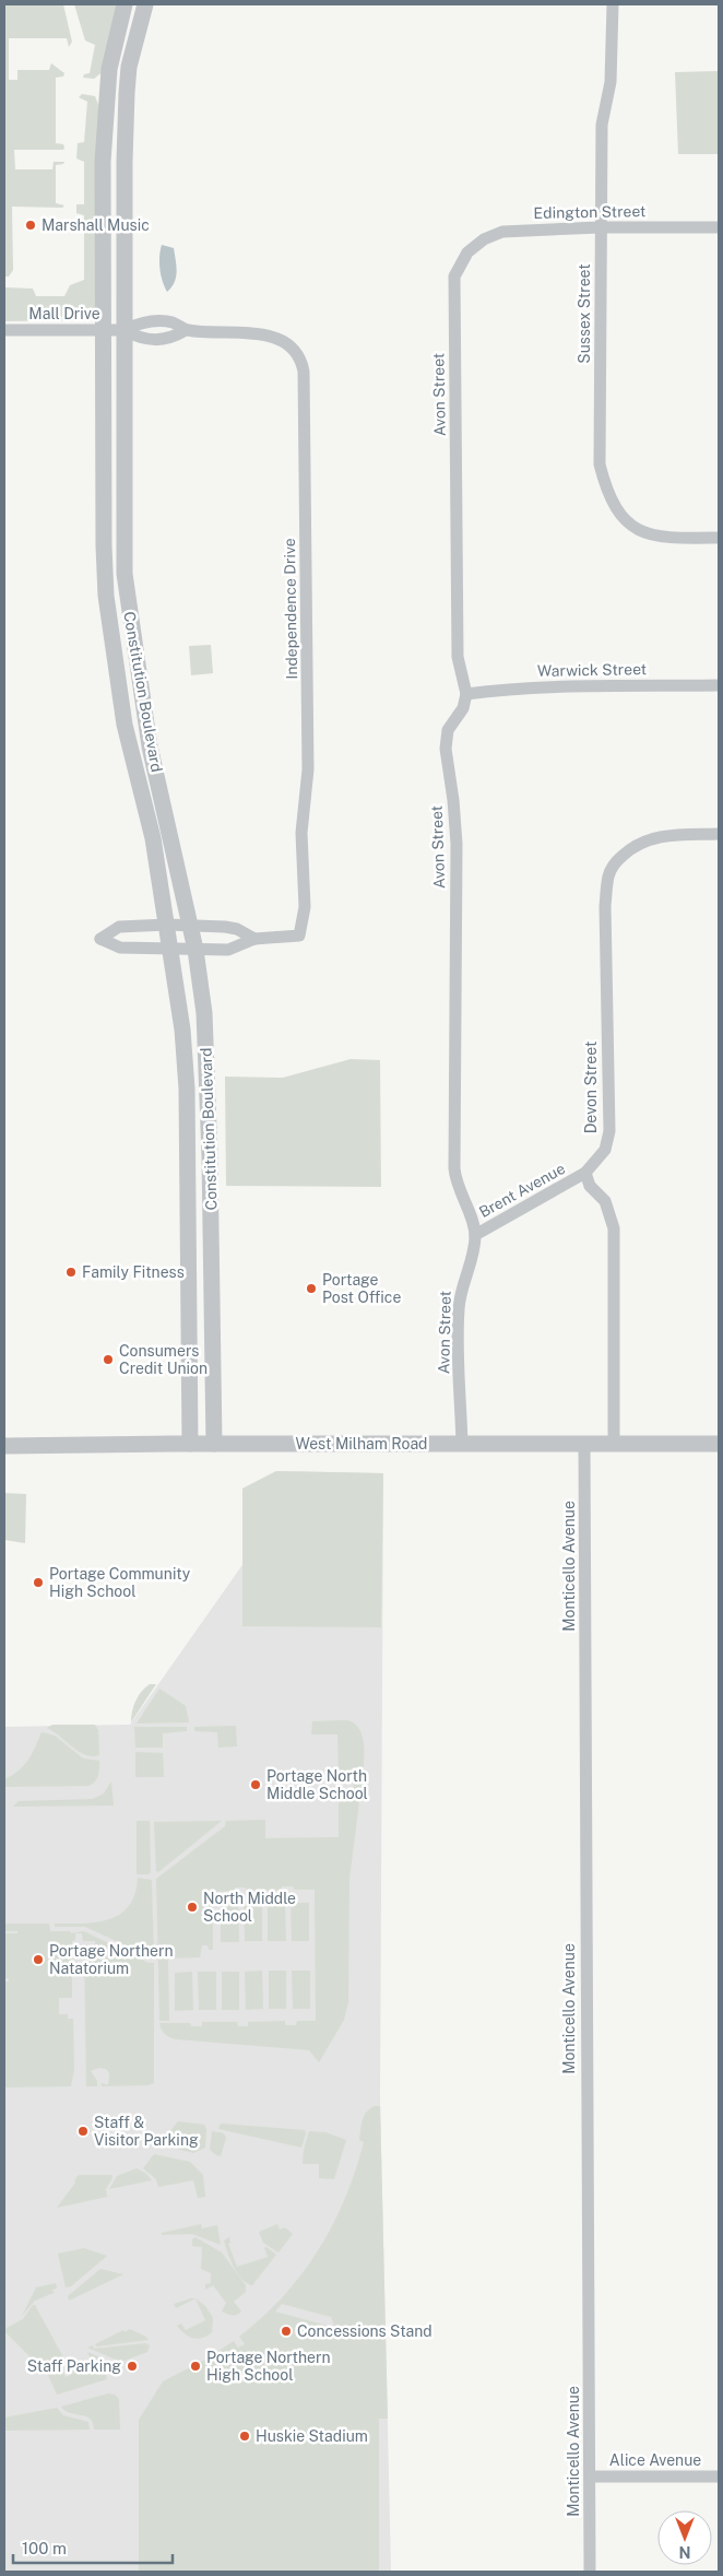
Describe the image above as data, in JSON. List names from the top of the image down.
{
  "streets": {
    "street": [
      "Edington Street",
      "Mall Drive",
      "Sussex Street",
      "Avon Street",
      "Independence Drive",
      "Warwick Street",
      "Constitution Boulevard",
      "Devon Street",
      "Brent Avenue",
      "West Milham Road",
      "Monticello Avenue",
      "Alice Avenue"
    ]
  },
  "crossings": [
    ["Edington Street", "Sussex Street"],
    ["Edington Street", "Avon Street"],
    ["Mall Drive", "Independence Drive"],
    ["Mall Drive", "Constitution Boulevard"],
    ["Avon Street", "Warwick Street"],
    ["Avon Street", "Brent Avenue"],
    ["Avon Street", "West Milham Road"],
    ["Independence Drive", "Constitution Boulevard"],
    ["Constitution Boulevard", "West Milham Road"],
    ["Devon Street", "Brent Avenue"],
    ["West Milham Road", "Monticello Avenue"],
    ["Monticello Avenue", "Alice Avenue"]
  ],
  "places": [
    "Marshall Music",
    "Family Fitness",
    "Portage Post Office",
    "Consumers Credit Union",
    "Portage Community High School",
    "Portage North Middle School",
    "North Middle School",
    "Portage Northern Natatorium",
    "Staff & Visitor Parking",
    "Concessions Stand",
    "Staff Parking",
    "Portage Northern High School",
    "Huskie Stadium"
  ],
  "scale_bar": "100 m",
  "north": "bottom"
}
